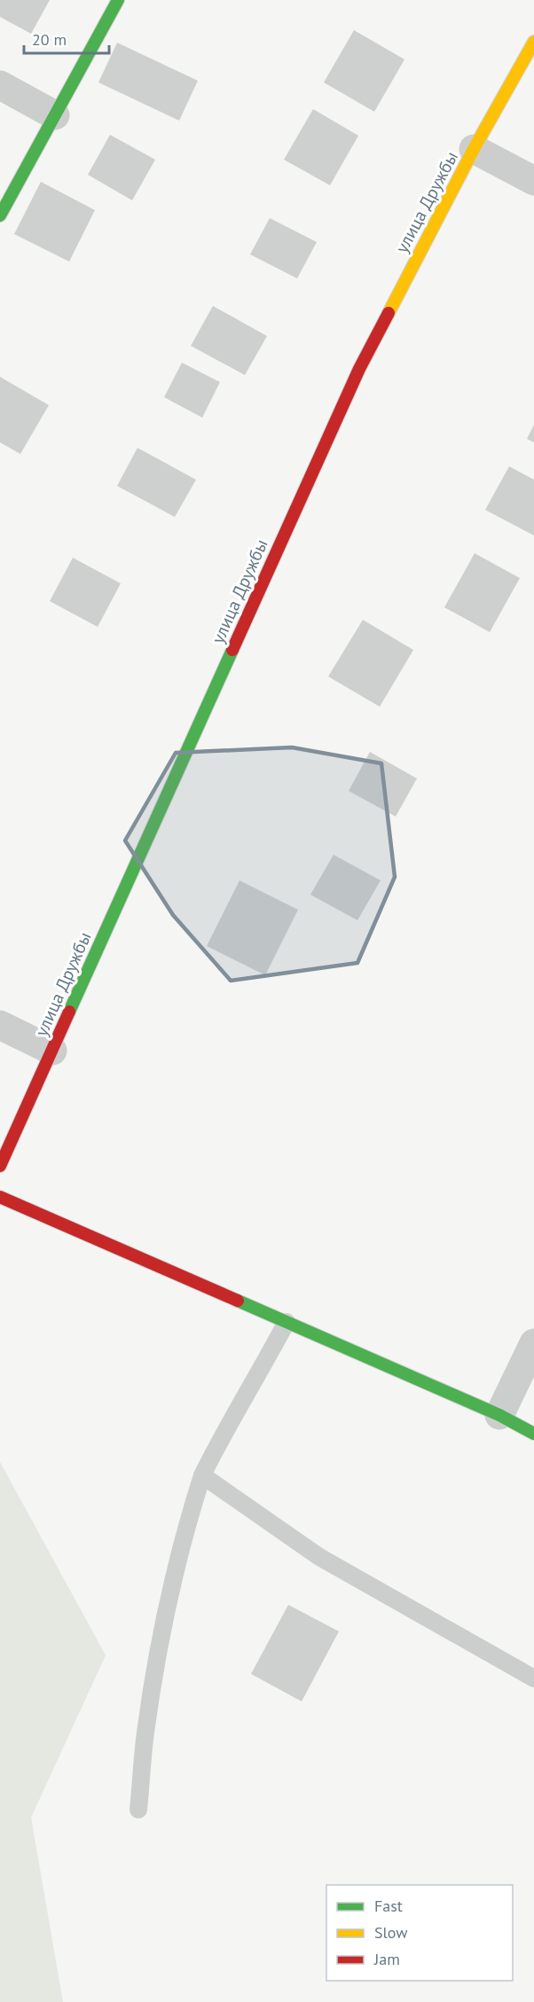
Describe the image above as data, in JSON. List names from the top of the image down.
{
  "streets": {
    "street": ["улица Дружбы"]
  },
  "legend": ["Fast", "Slow", "Jam"],
  "scale_bar": "20 m"
}
